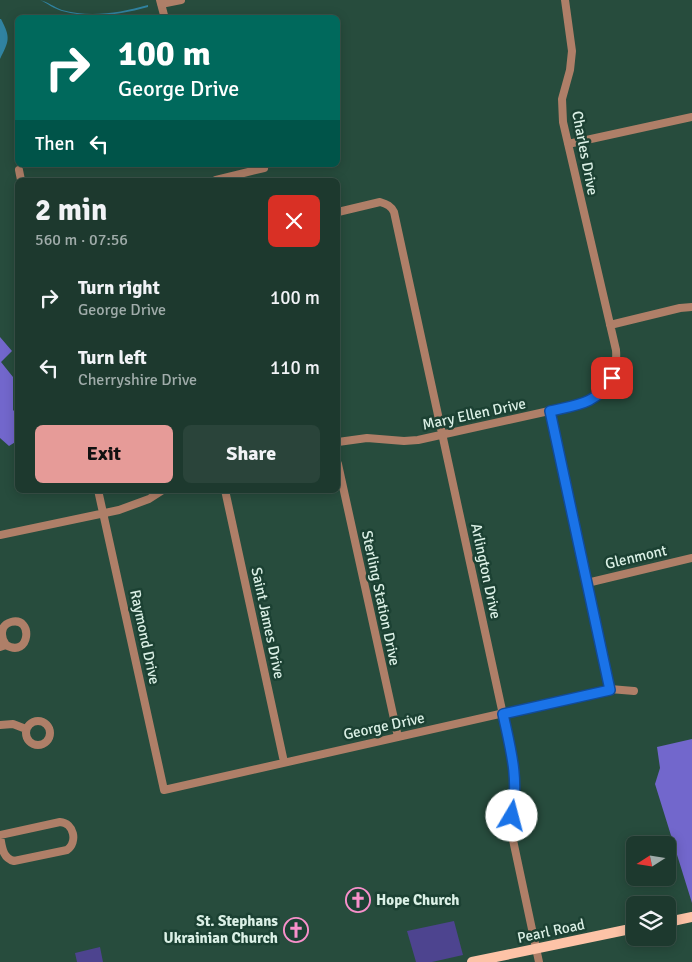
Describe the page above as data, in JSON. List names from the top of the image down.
{
  "streets": {
    "main road": ["Pearl Road"],
    "street": [
      "Charles Drive",
      "Mary Ellen Drive",
      "Glenmont",
      "Arlington Drive",
      "Sterling Station Drive",
      "Saint James Drive",
      "Raymond Drive",
      "George Drive"
    ]
  },
  "crossings": [
    ["Charles Drive", "Mary Ellen Drive"],
    ["Mary Ellen Drive", "Arlington Drive"],
    ["Arlington Drive", "George Drive"],
    ["Arlington Drive", "Pearl Road"],
    ["Sterling Station Drive", "George Drive"],
    ["Saint James Drive", "George Drive"],
    ["Raymond Drive", "George Drive"]
  ],
  "places": {
    "church": ["Hope Church", "St. Stephans Ukrainian Church"]
  },
  "north": "left",
  "page": {
    "turn": ["100 m", "George Drive"],
    "then": "Then",
    "heading": ["2 min", "560 m · 07:56"],
    "list": [
      {
        "name": "Turn right",
        "note": "George Drive",
        "value": "100 m"
      },
      {
        "name": "Turn left",
        "note": "Cherryshire Drive",
        "value": "110 m"
      }
    ],
    "buttons": ["Exit", "Share"]
  }
}
